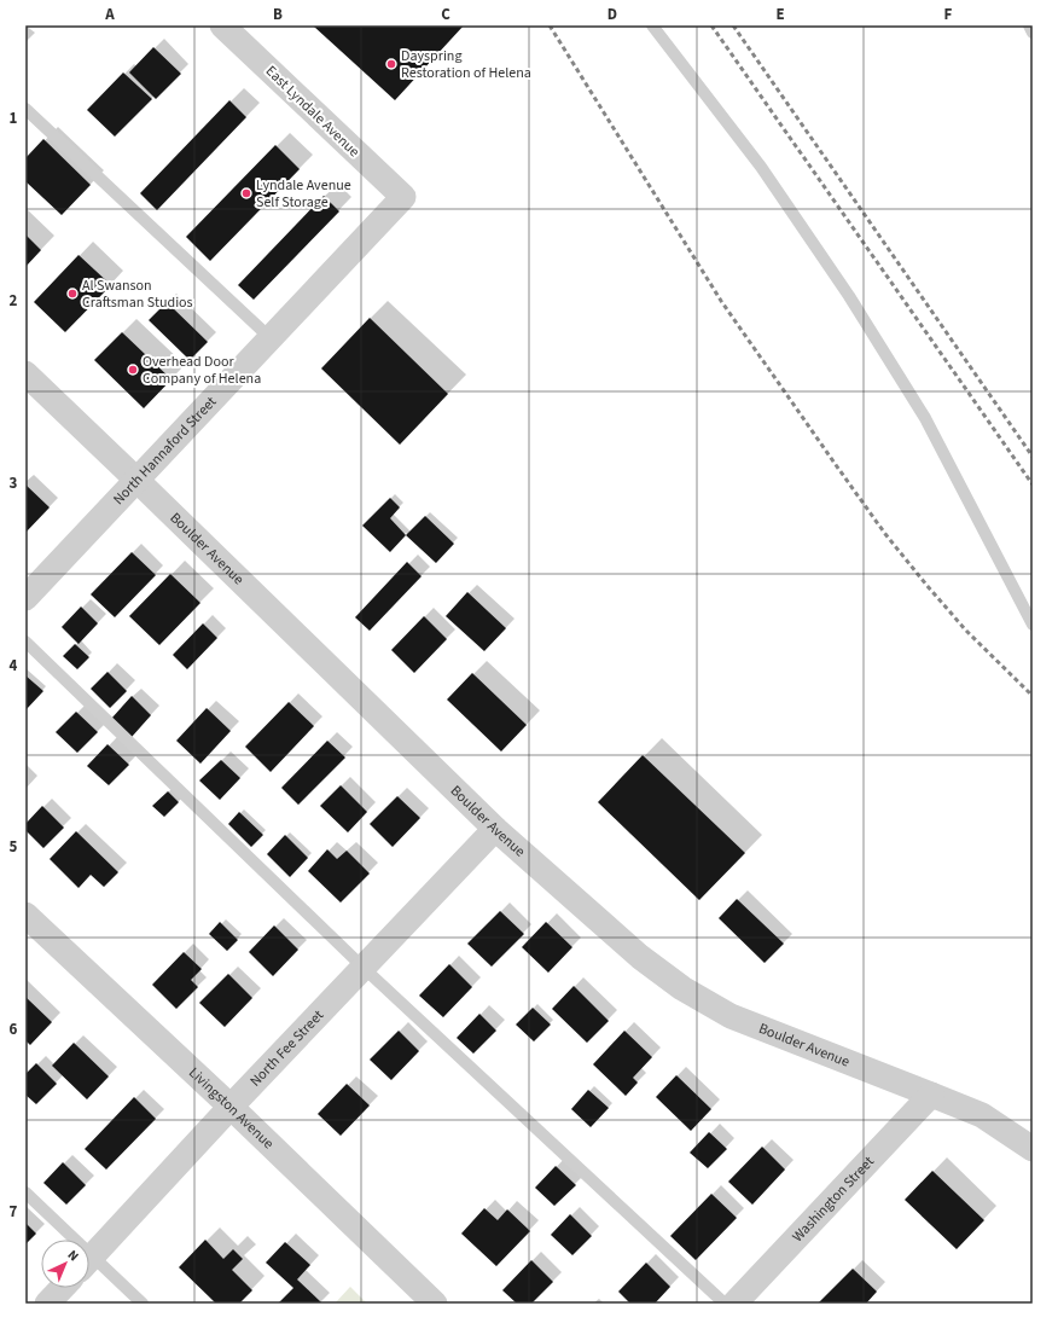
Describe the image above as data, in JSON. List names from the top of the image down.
{
  "streets": {
    "street": [
      "East Lyndale Avenue",
      "North Hannaford Street",
      "Boulder Avenue",
      "North Fee Street",
      "Livingston Avenue",
      "Washington Street"
    ]
  },
  "crossings": [
    ["East Lyndale Avenue", "North Hannaford Street"],
    ["North Hannaford Street", "Boulder Avenue"],
    ["Boulder Avenue", "North Fee Street"],
    ["Boulder Avenue", "Washington Street"],
    ["North Fee Street", "Livingston Avenue"]
  ],
  "places": [
    "Dayspring Restoration of Helena",
    "Lyndale Avenue Self Storage",
    "Al Swanson Craftsman Studios",
    "Overhead Door Company of Helena"
  ],
  "north": "top right",
  "grid": {
    "columns": [
      "A",
      "B",
      "C",
      "D",
      "E",
      "F"
    ],
    "rows": [
      "1",
      "2",
      "3",
      "4",
      "5",
      "6",
      "7"
    ]
  }
}
